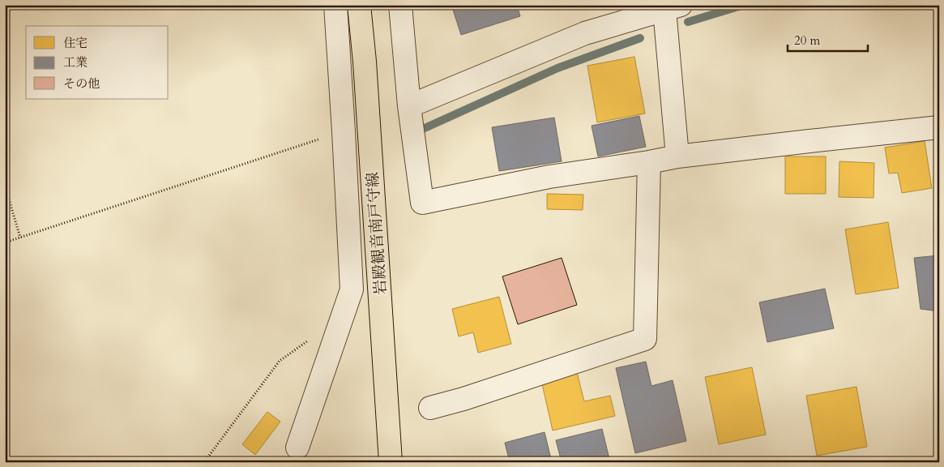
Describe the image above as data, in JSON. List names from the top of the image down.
{
  "streets": {
    "main road": ["岩殿観音南戸守線"]
  },
  "legend": ["住宅", "工業", "その他"],
  "scale_bar": "20 m"
}
